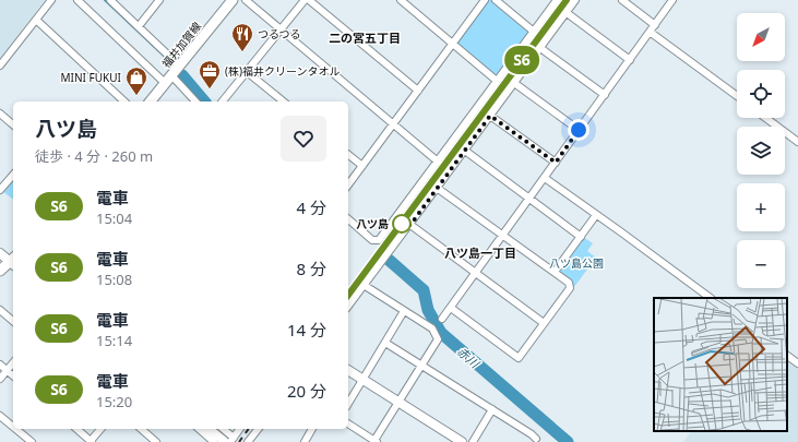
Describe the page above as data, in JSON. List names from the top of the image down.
{
  "streets": {
    "main road": ["福井加賀線"]
  },
  "districts": ["二の宮五丁目", "八ツ島一丁目"],
  "water": ["赤川"],
  "parks": ["八ツ島公園"],
  "places": {
    "restaurant": ["つるつる"],
    "office": ["(株)福井クリーンタオル"],
    "shop": ["MINI FUKUI"],
    "other": ["八ツ島"]
  },
  "north": "bottom left",
  "page": {
    "on_map": "S6",
    "map_buttons": ["+", "−"],
    "heading": ["八ツ島", "徒歩 · 4 分 · 260 m"],
    "list": [
      {
        "mark": "S6",
        "name": "電車",
        "note": "15:04",
        "value": "4 分"
      },
      {
        "mark": "S6",
        "name": "電車",
        "note": "15:08",
        "value": "8 分"
      },
      {
        "mark": "S6",
        "name": "電車",
        "note": "15:14",
        "value": "14 分"
      },
      {
        "mark": "S6",
        "name": "電車",
        "note": "15:20",
        "value": "20 分"
      }
    ]
  }
}
